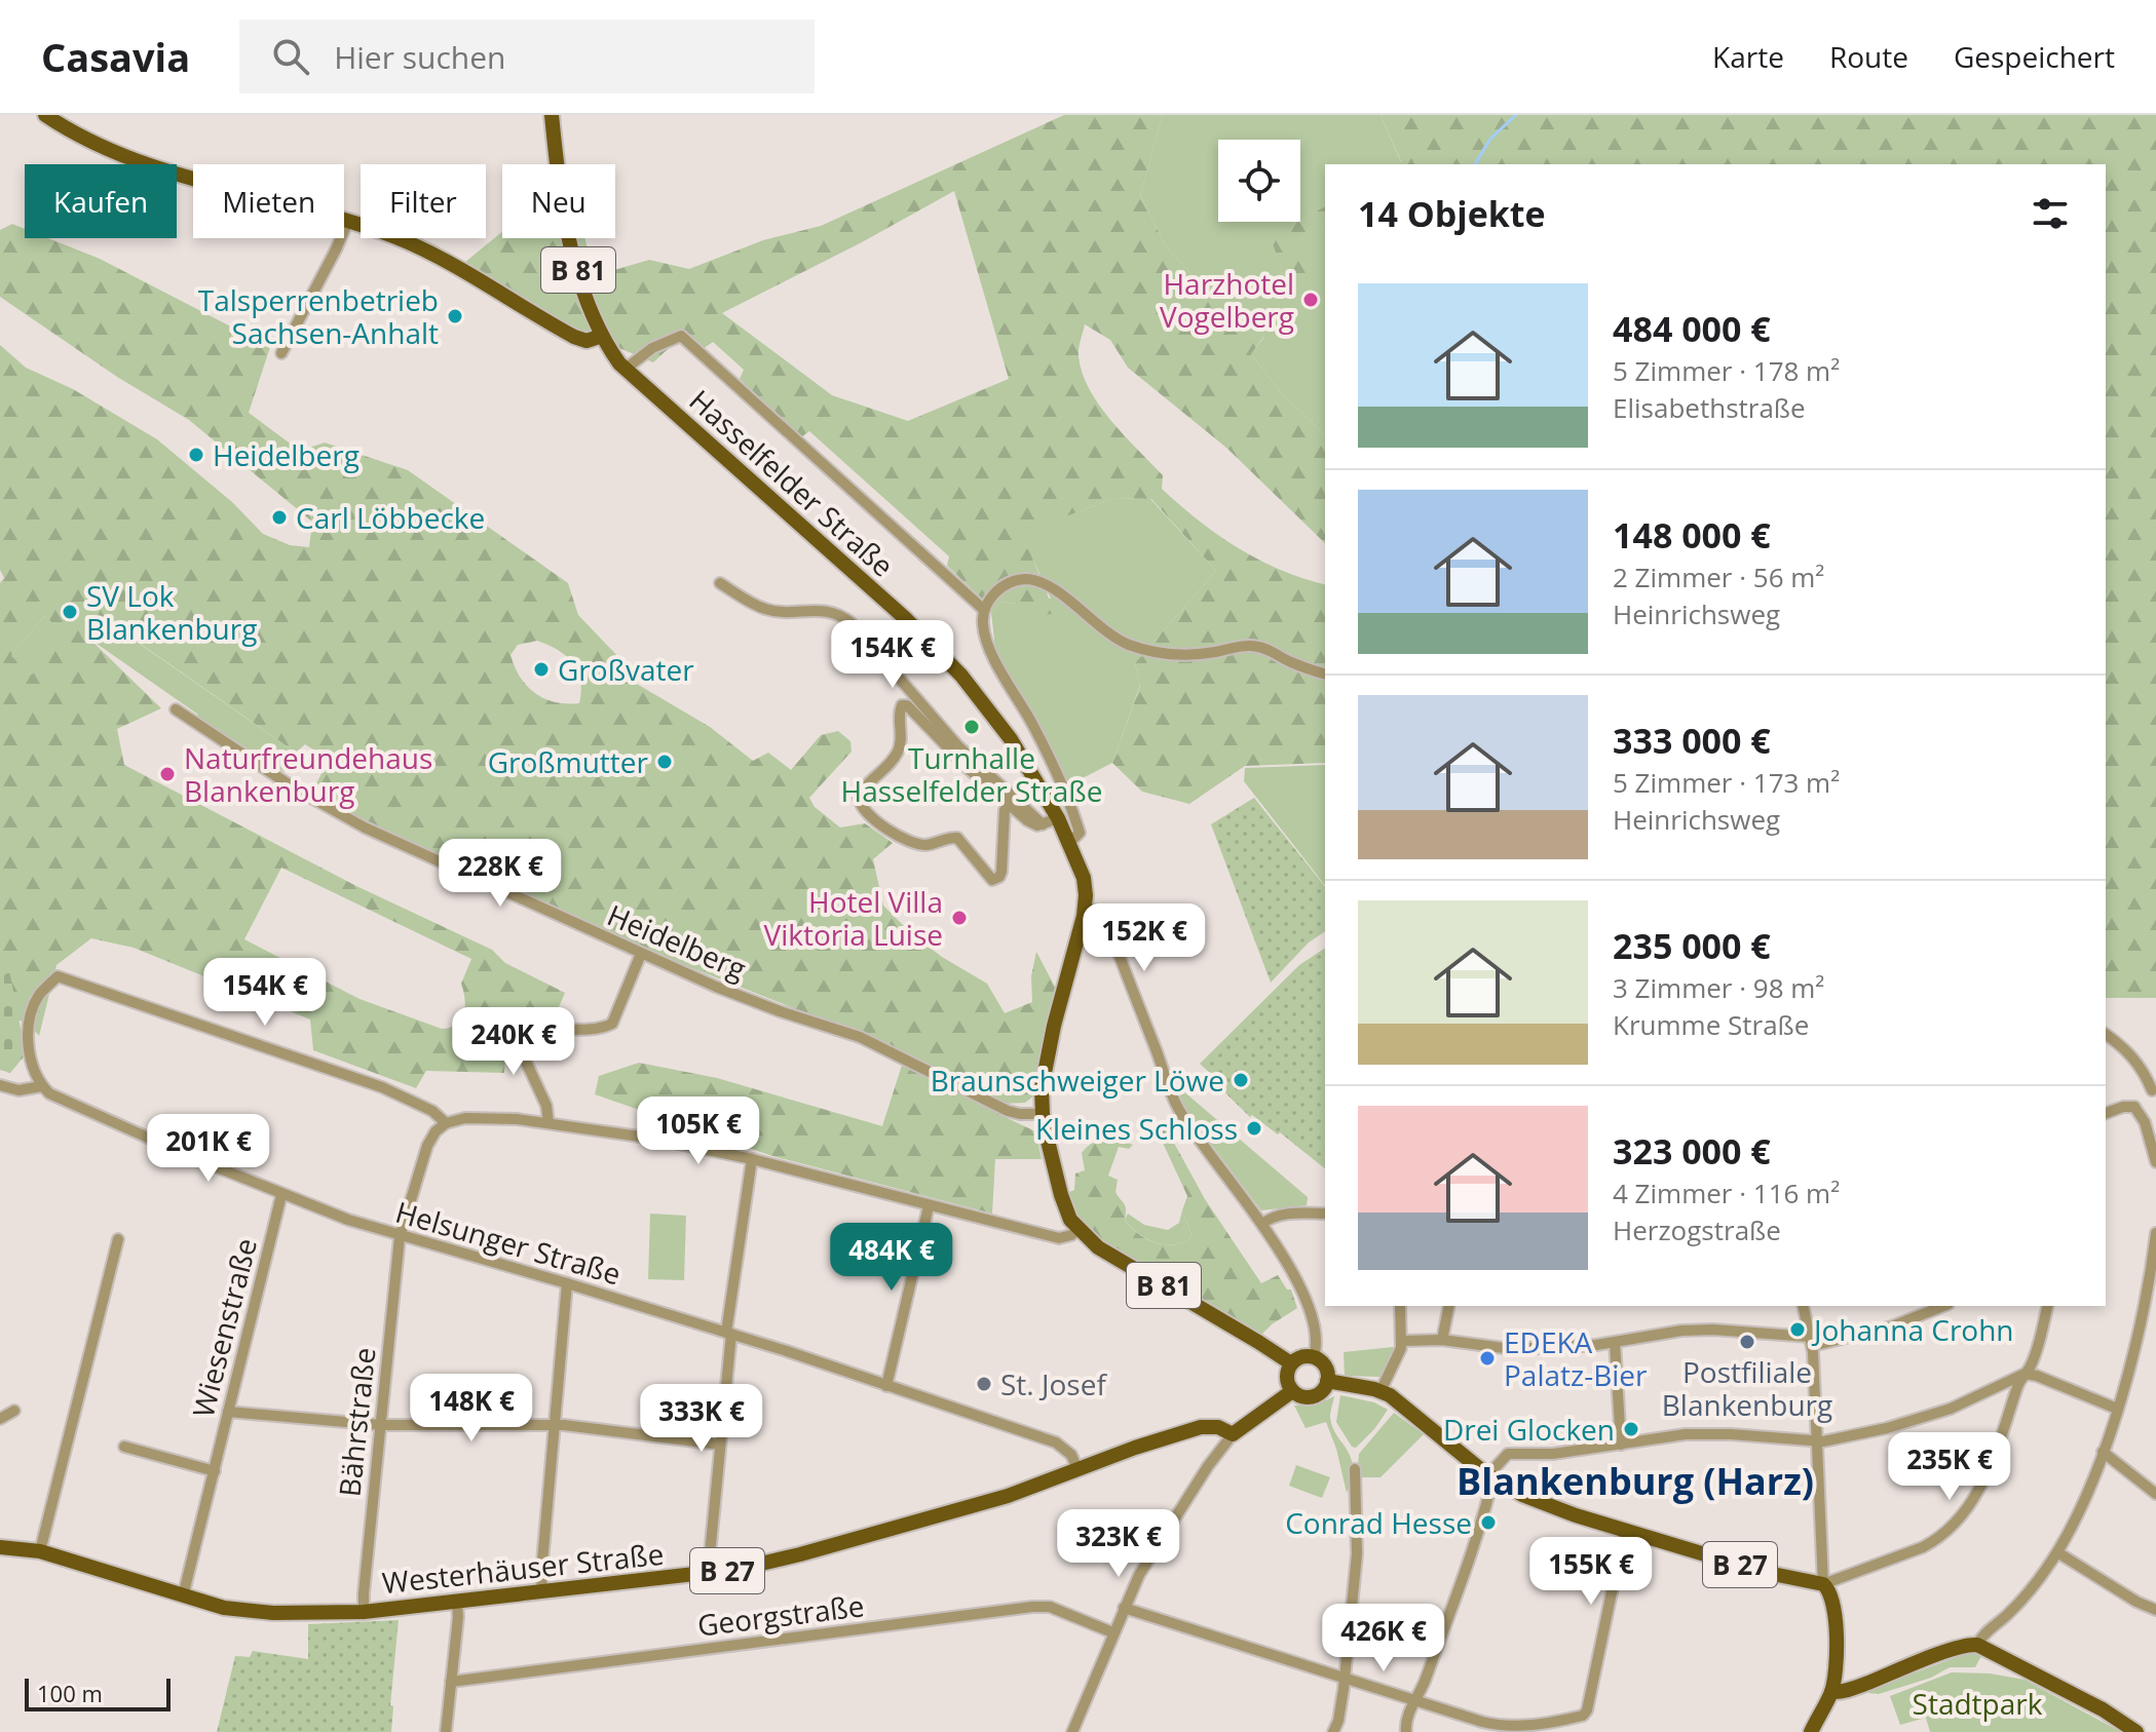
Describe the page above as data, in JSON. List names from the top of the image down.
{
  "streets": {
    "main road": [
      "B 81",
      "Hasselfelder Straße",
      "B 27",
      "Westerhäuser Straße"
    ],
    "street": [
      "Heidelberg",
      "Helsunger Straße",
      "Wiesenstraße",
      "Bährstraße",
      "Georgstraße"
    ]
  },
  "crossings": [
    ["Hasselfelder Straße", "Heidelberg"],
    ["Hasselfelder Straße", "B 27"],
    ["Helsunger Straße", "Wiesenstraße"],
    ["Helsunger Straße", "Bährstraße"],
    ["Helsunger Straße", "Westerhäuser Straße"],
    ["Wiesenstraße", "Westerhäuser Straße"],
    ["Bährstraße", "Westerhäuser Straße"]
  ],
  "districts": ["Blankenburg (Harz)"],
  "parks": ["Stadtpark"],
  "places": [
    "Harzhotel Vogelberg",
    "Talsperrenbetrieb Sachsen-Anhalt",
    "Heidelberg",
    "Carl Löbbecke",
    "SV Lok Blankenburg",
    "Großvater",
    "Turnhalle Hasselfelder Straße",
    "Großmutter",
    "Naturfreundehaus Blankenburg",
    "Hotel Villa Viktoria Luise",
    "Braunschweiger Löwe",
    "Kleines Schloss",
    "Johanna Crohn",
    "Postfiliale Blankenburg",
    "EDEKA Palatz-Bier",
    "St. Josef",
    "Drei Glocken",
    "Conrad Hesse"
  ],
  "scale_bar": "100 m",
  "page": {
    "header": "Casavia",
    "search": "Hier suchen",
    "nav": ["Karte", "Route", "Gespeichert"],
    "chip": [
      "Kaufen",
      "Mieten",
      "Filter",
      "Neu"
    ],
    "heading": "14 Objekte",
    "list": [
      {
        "name": "484 000 €",
        "note": "5 Zimmer · 178 m² · Elisabethstraße"
      },
      {
        "name": "148 000 €",
        "note": "2 Zimmer · 56 m² · Heinrichsweg"
      },
      {
        "name": "333 000 €",
        "note": "5 Zimmer · 173 m² · Heinrichsweg"
      },
      {
        "name": "235 000 €",
        "note": "3 Zimmer · 98 m² · Krumme Straße"
      },
      {
        "name": "323 000 €",
        "note": "4 Zimmer · 116 m² · Herzogstraße"
      }
    ],
    "price": [
      "154K €",
      "228K €",
      "152K €",
      "154K €",
      "240K €",
      "105K €",
      "201K €",
      "484K €",
      "148K €",
      "333K €",
      "235K €",
      "323K €",
      "155K €",
      "426K €"
    ],
    "scale": "100 m"
  }
}
